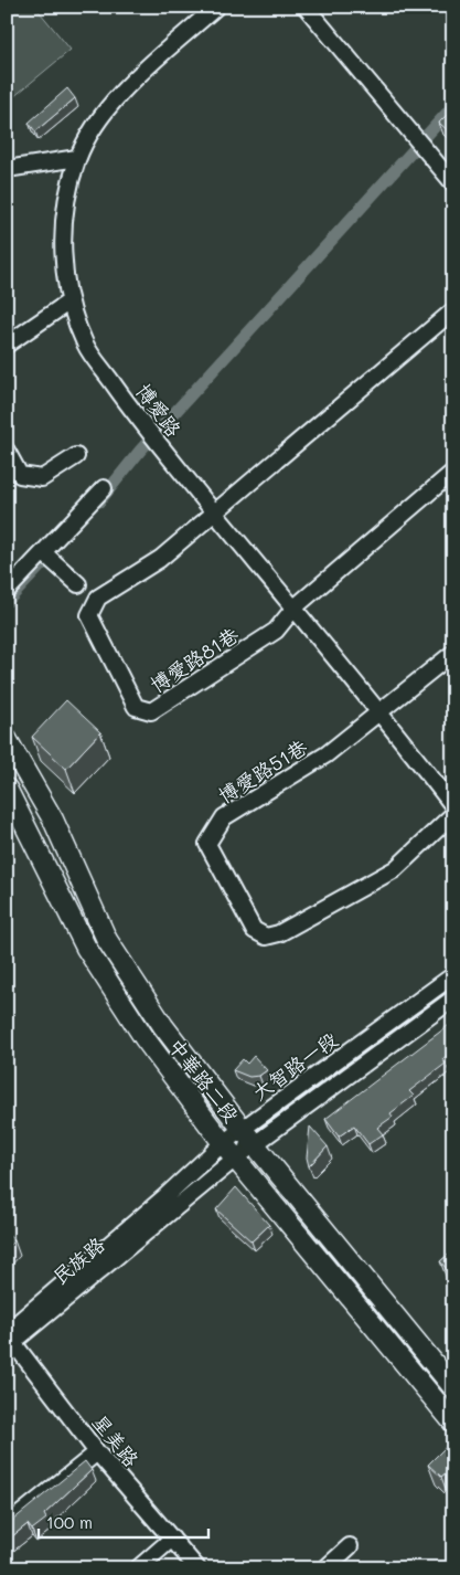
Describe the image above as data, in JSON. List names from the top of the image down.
{
  "streets": {
    "main road": ["中華路二段"],
    "street": [
      "博愛路",
      "博愛路81巷",
      "博愛路51巷",
      "大智路一段",
      "民族路",
      "星美路"
    ]
  },
  "crossings": [
    ["博愛路", "博愛路81巷"],
    ["博愛路", "博愛路51巷"],
    ["大智路一段", "中華路二段"],
    ["大智路一段", "民族路"],
    ["民族路", "星美路"]
  ],
  "scale_bar": "100 m"
}
